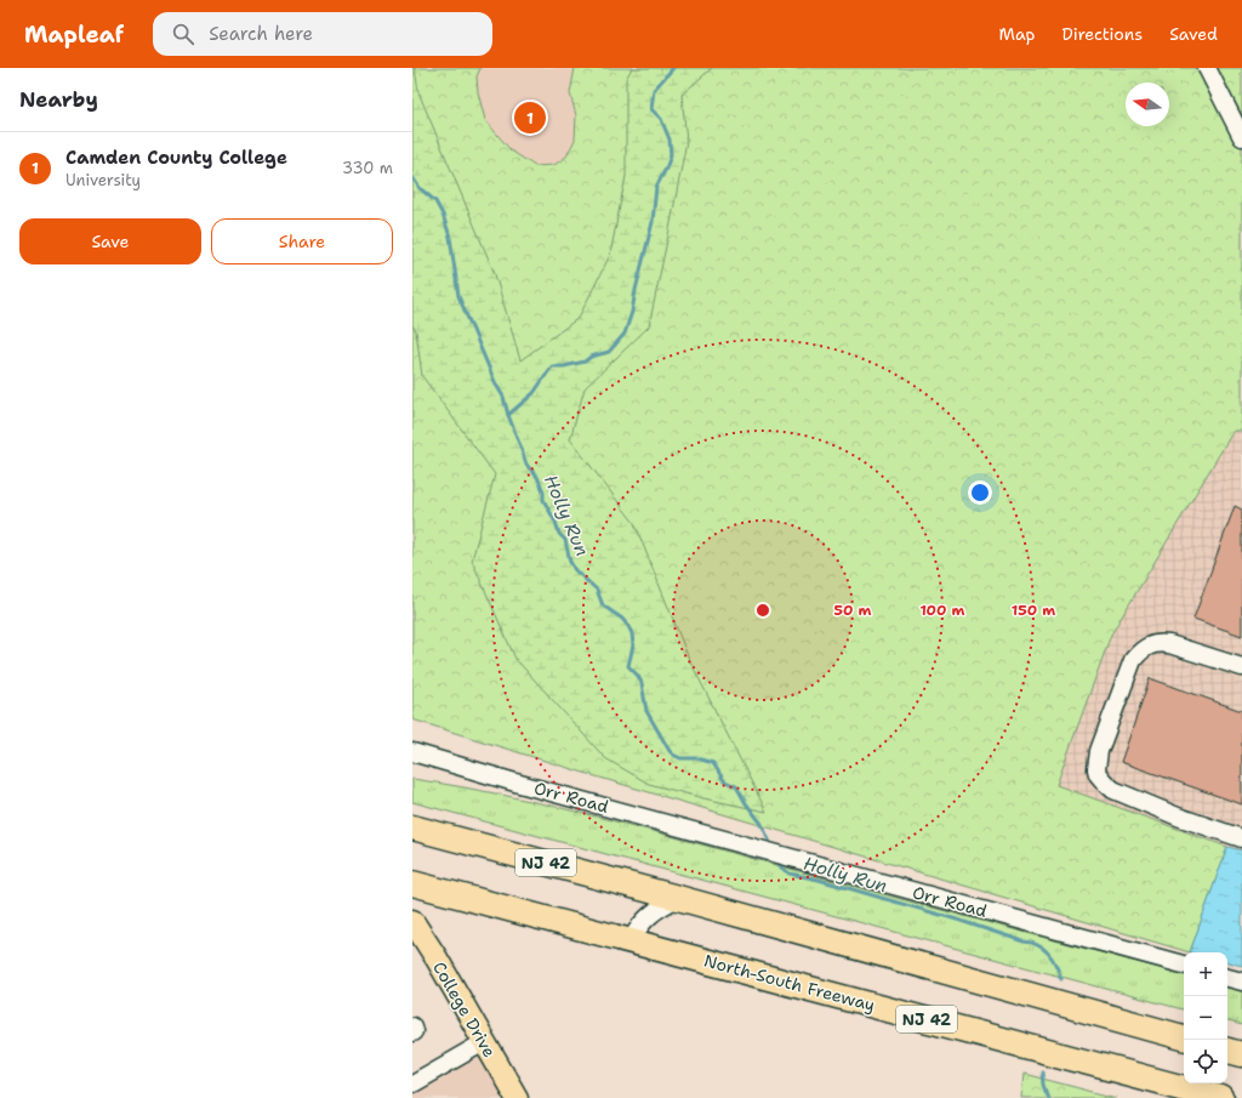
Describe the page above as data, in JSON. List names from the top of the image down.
{
  "streets": {
    "highway": ["NJ 42", "North-South Freeway"],
    "main road": ["College Drive"],
    "street": ["Orr Road"]
  },
  "water": ["Holly Run"],
  "north": "left",
  "page": {
    "header": "Mapleaf",
    "search": "Search here",
    "nav": ["Map", "Directions", "Saved"],
    "heading": "Nearby",
    "pins": "1",
    "list": [
      {
        "mark": "1",
        "name": "Camden County College",
        "note": "University",
        "value": "330 m"
      }
    ],
    "buttons": ["Save", "Share"],
    "map_buttons": ["+", "−"]
  },
  "rings": ["50 m", "100 m", "150 m"]
}
